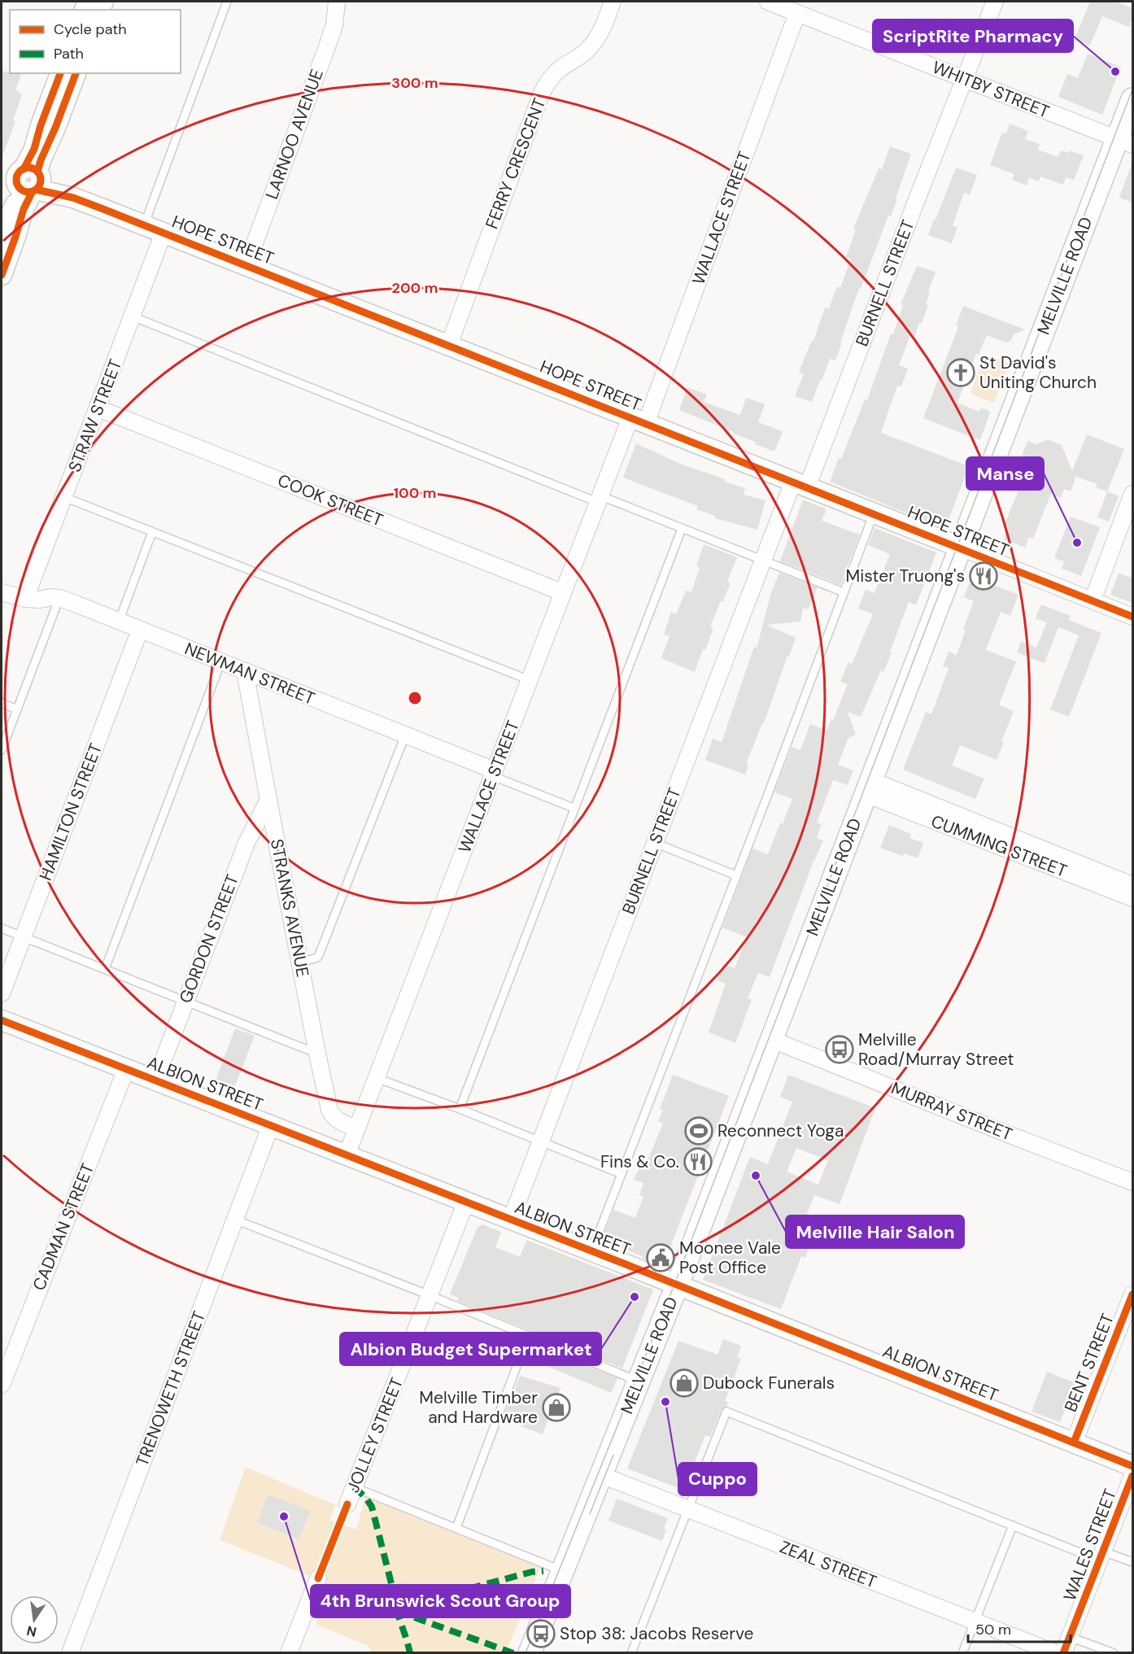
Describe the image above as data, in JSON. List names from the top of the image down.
{
  "streets": {
    "main road": ["MELVILLE ROAD"],
    "street": [
      "WHITBY STREET",
      "LARNOO AVENUE",
      "FERRY CRESCENT",
      "WALLACE STREET",
      "HOPE STREET",
      "BURNELL STREET",
      "STRAW STREET",
      "COOK STREET",
      "NEWMAN STREET",
      "HAMILTON STREET",
      "CUMMING STREET",
      "STRANKS AVENUE",
      "GORDON STREET",
      "ALBION STREET",
      "MURRAY STREET",
      "CADMAN STREET",
      "BENT STREET",
      "TRENOWETH STREET",
      "JOLLEY STREET",
      "WALES STREET",
      "ZEAL STREET"
    ]
  },
  "crossings": [
    ["WHITBY STREET", "WALLACE STREET"],
    ["WHITBY STREET", "MELVILLE ROAD"],
    ["WHITBY STREET", "BURNELL STREET"],
    ["LARNOO AVENUE", "HOPE STREET"],
    ["FERRY CRESCENT", "HOPE STREET"],
    ["WALLACE STREET", "HOPE STREET"],
    ["WALLACE STREET", "COOK STREET"],
    ["WALLACE STREET", "NEWMAN STREET"],
    ["WALLACE STREET", "STRANKS AVENUE"],
    ["WALLACE STREET", "ALBION STREET"],
    ["HOPE STREET", "MELVILLE ROAD"],
    ["HOPE STREET", "BURNELL STREET"],
    ["HOPE STREET", "STRAW STREET"],
    ["MELVILLE ROAD", "CUMMING STREET"],
    ["MELVILLE ROAD", "ALBION STREET"],
    ["MELVILLE ROAD", "MURRAY STREET"],
    ["MELVILLE ROAD", "ZEAL STREET"],
    ["BURNELL STREET", "ALBION STREET"],
    ["STRAW STREET", "COOK STREET"],
    ["STRAW STREET", "NEWMAN STREET"],
    ["NEWMAN STREET", "HAMILTON STREET"],
    ["NEWMAN STREET", "STRANKS AVENUE"],
    ["STRANKS AVENUE", "GORDON STREET"],
    ["GORDON STREET", "ALBION STREET"],
    ["ALBION STREET", "CADMAN STREET"],
    ["ALBION STREET", "BENT STREET"],
    ["ALBION STREET", "TRENOWETH STREET"],
    ["ALBION STREET", "JOLLEY STREET"]
  ],
  "places": {
    "other": [
      "ScriptRite Pharmacy",
      "Manse",
      "Melville Hair Salon",
      "Albion Budget Supermarket",
      "Cuppo",
      "4th Brunswick Scout Group"
    ],
    "church": ["St David's Uniting Church"],
    "restaurant": ["Mister Truong's", "Fins & Co."],
    "bus stop": ["Melville Road/Murray Street", "Stop 38: Jacobs Reserve"],
    "sports": ["Reconnect Yoga"],
    "public building": ["Moonee Vale Post Office"],
    "shop": ["Dubock Funerals", "Melville Timber and Hardware"]
  },
  "legend": ["Cycle path", "Path"],
  "scale_bar": "50 m",
  "north": "bottom",
  "rings": ["300 m", "200 m", "100 m"]
}
